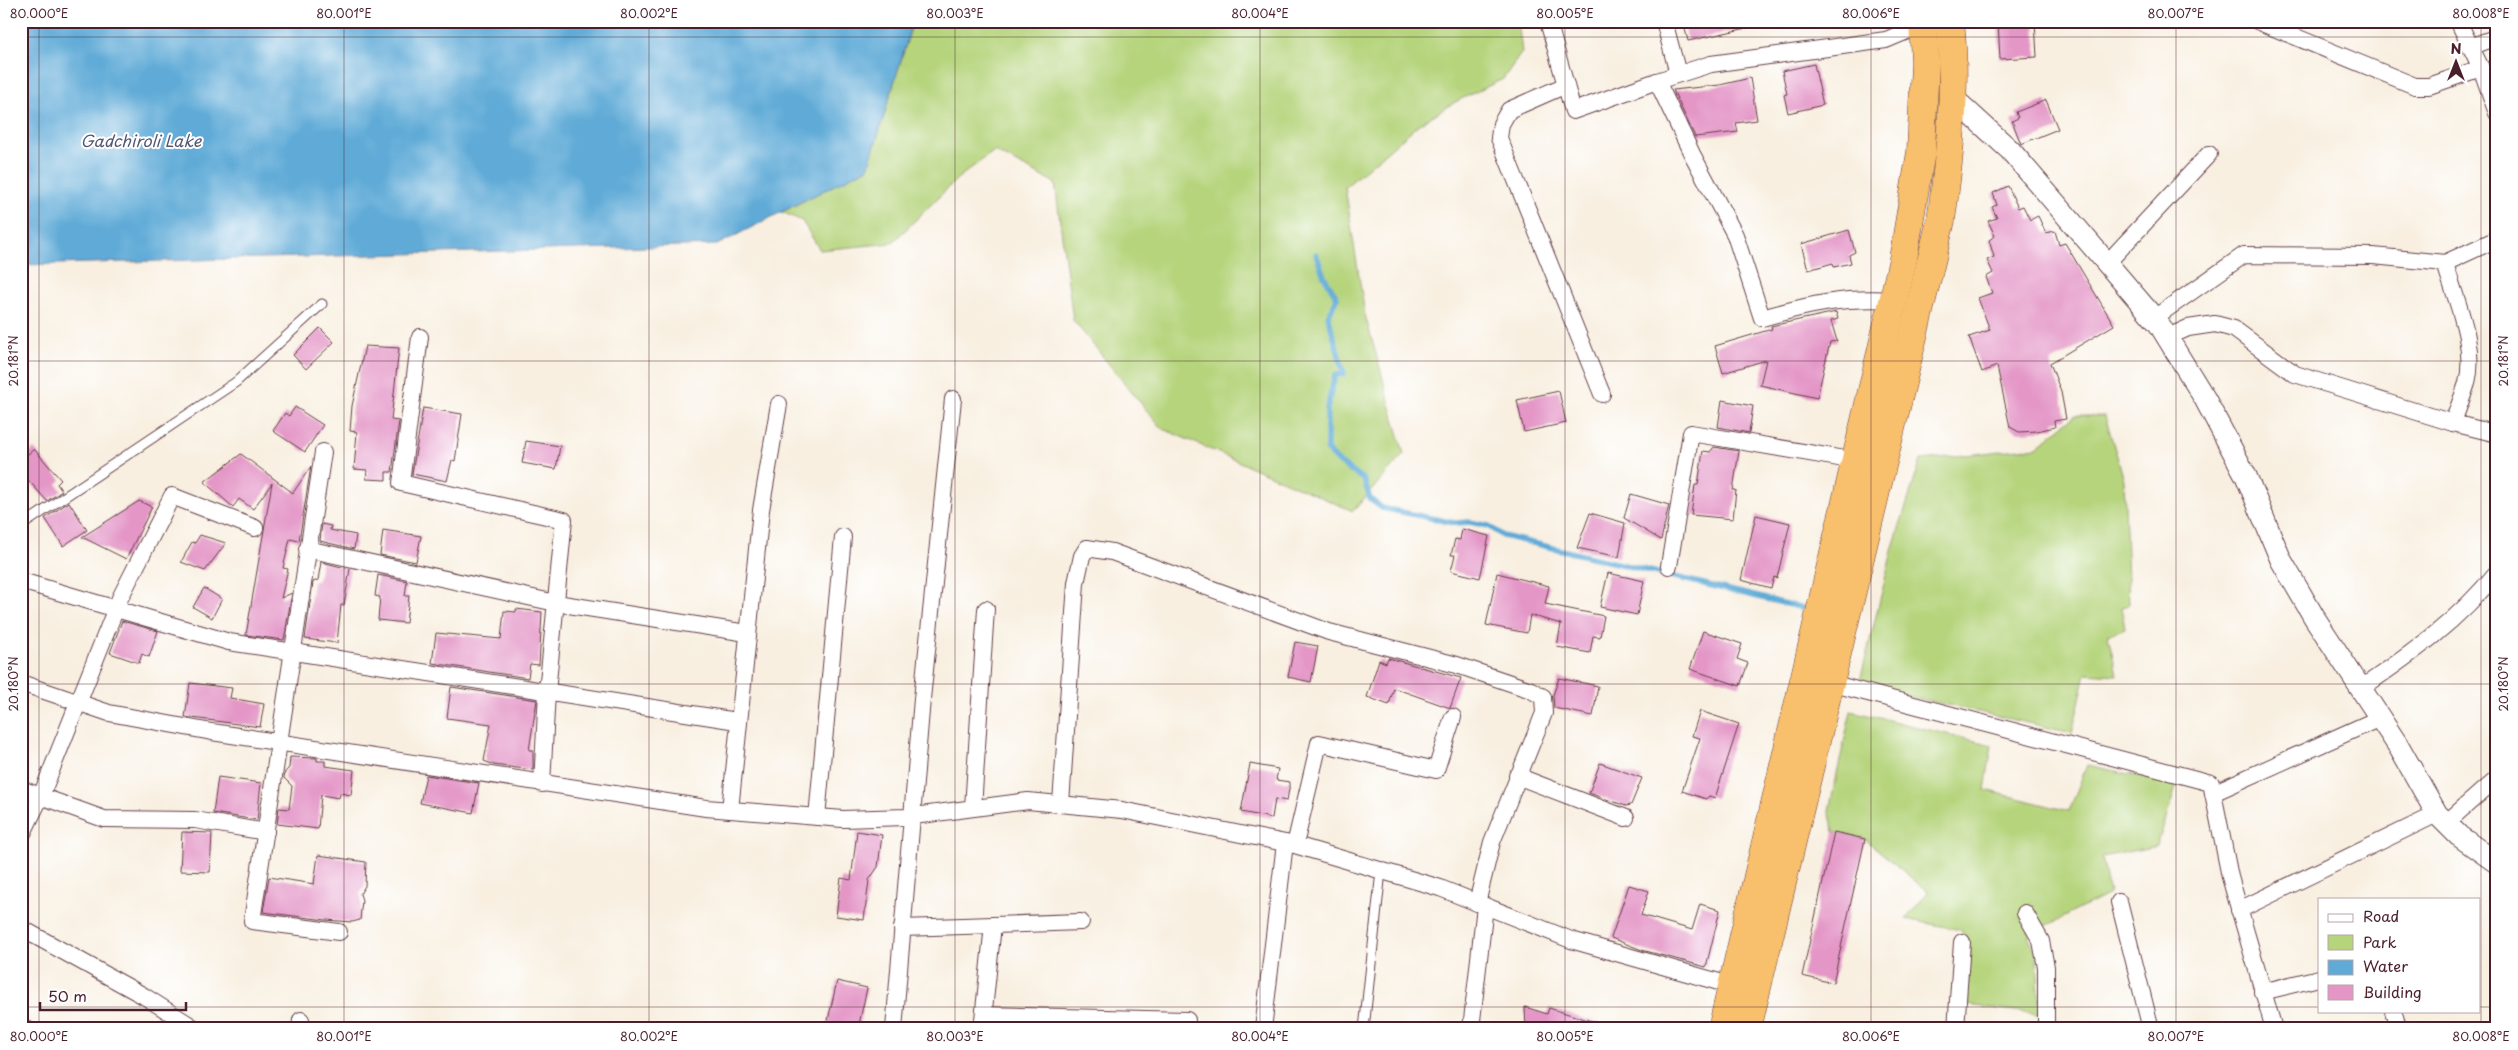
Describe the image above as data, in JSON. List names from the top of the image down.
{
  "water": ["Gadchiroli Lake"],
  "legend": [
    "Road",
    "Park",
    "Water",
    "Building"
  ],
  "scale_bar": "50 m",
  "north": "top",
  "coordinates": [
    "80.000°E",
    "80.001°E",
    "80.002°E",
    "80.003°E",
    "80.004°E",
    "80.005°E",
    "80.006°E",
    "80.007°E",
    "80.008°E",
    "20.181°N",
    "20.180°N"
  ]
}
